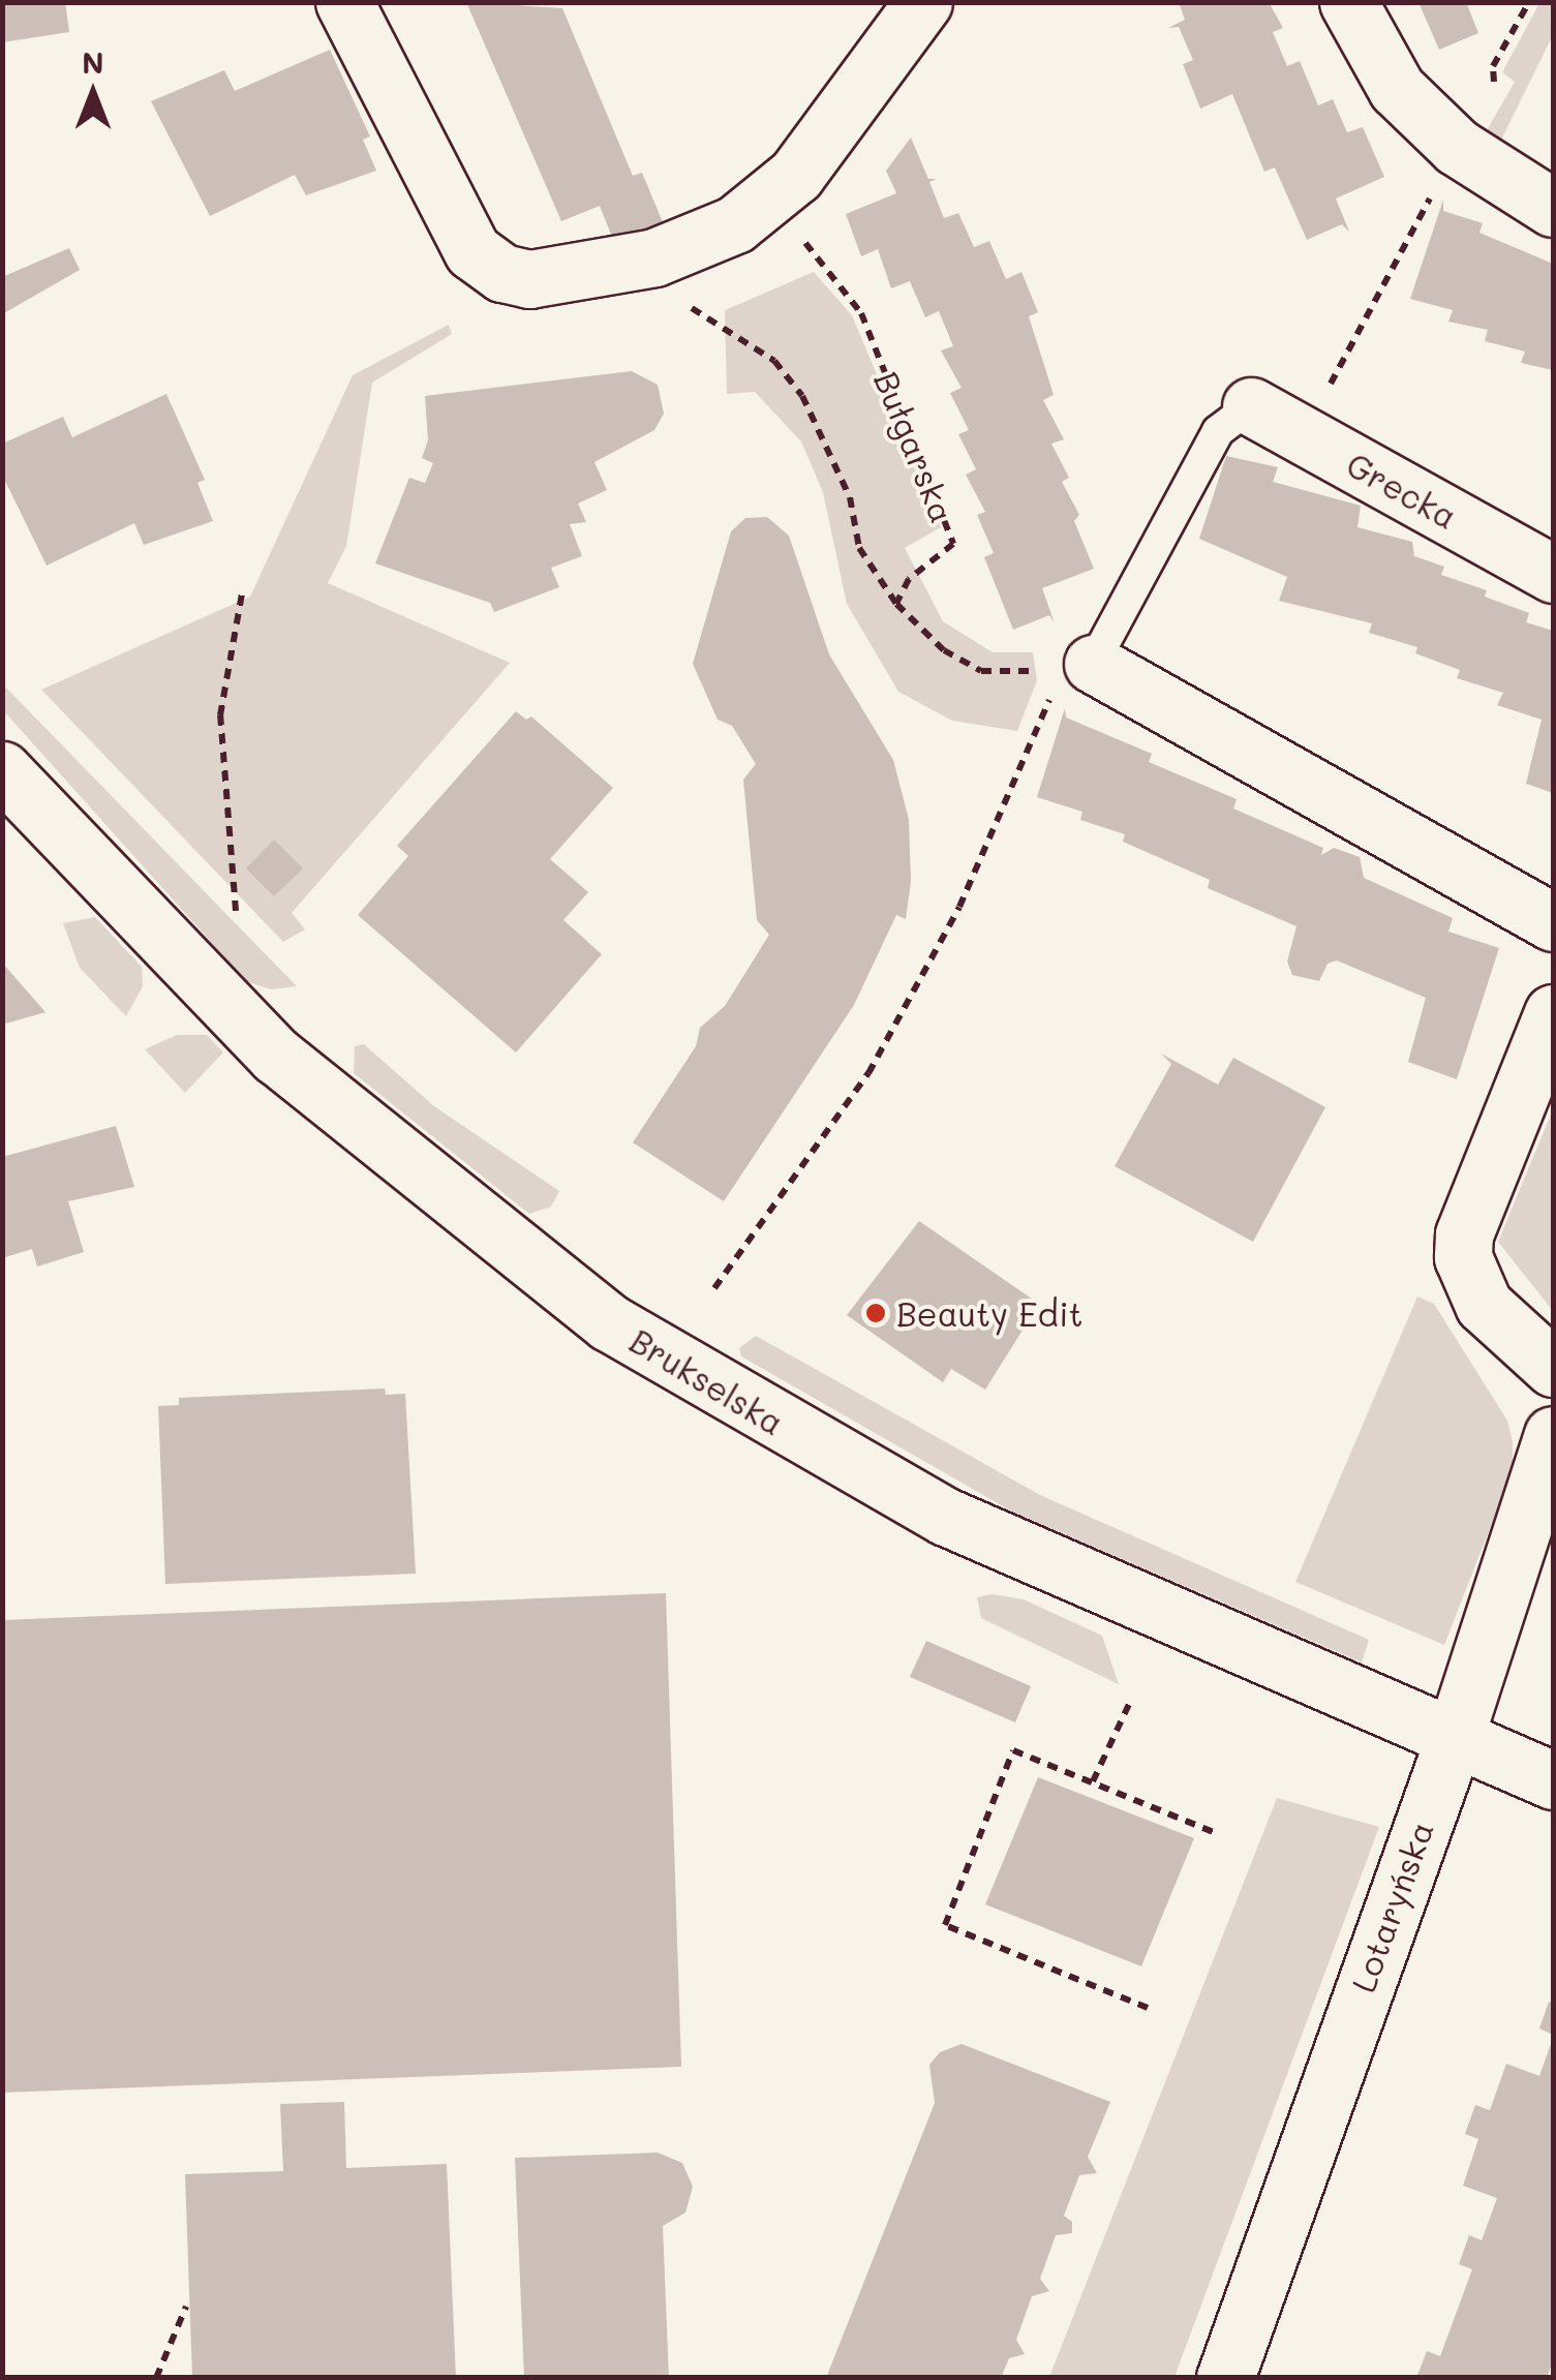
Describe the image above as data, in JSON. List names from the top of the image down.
{
  "streets": {
    "street": ["Grecka", "Brukselska", "Lotaryńska"],
    "path": ["Bułgarska"]
  },
  "crossings": [
    ["Brukselska", "Lotaryńska"]
  ],
  "places": ["Beauty Edit"],
  "north": "top"
}
